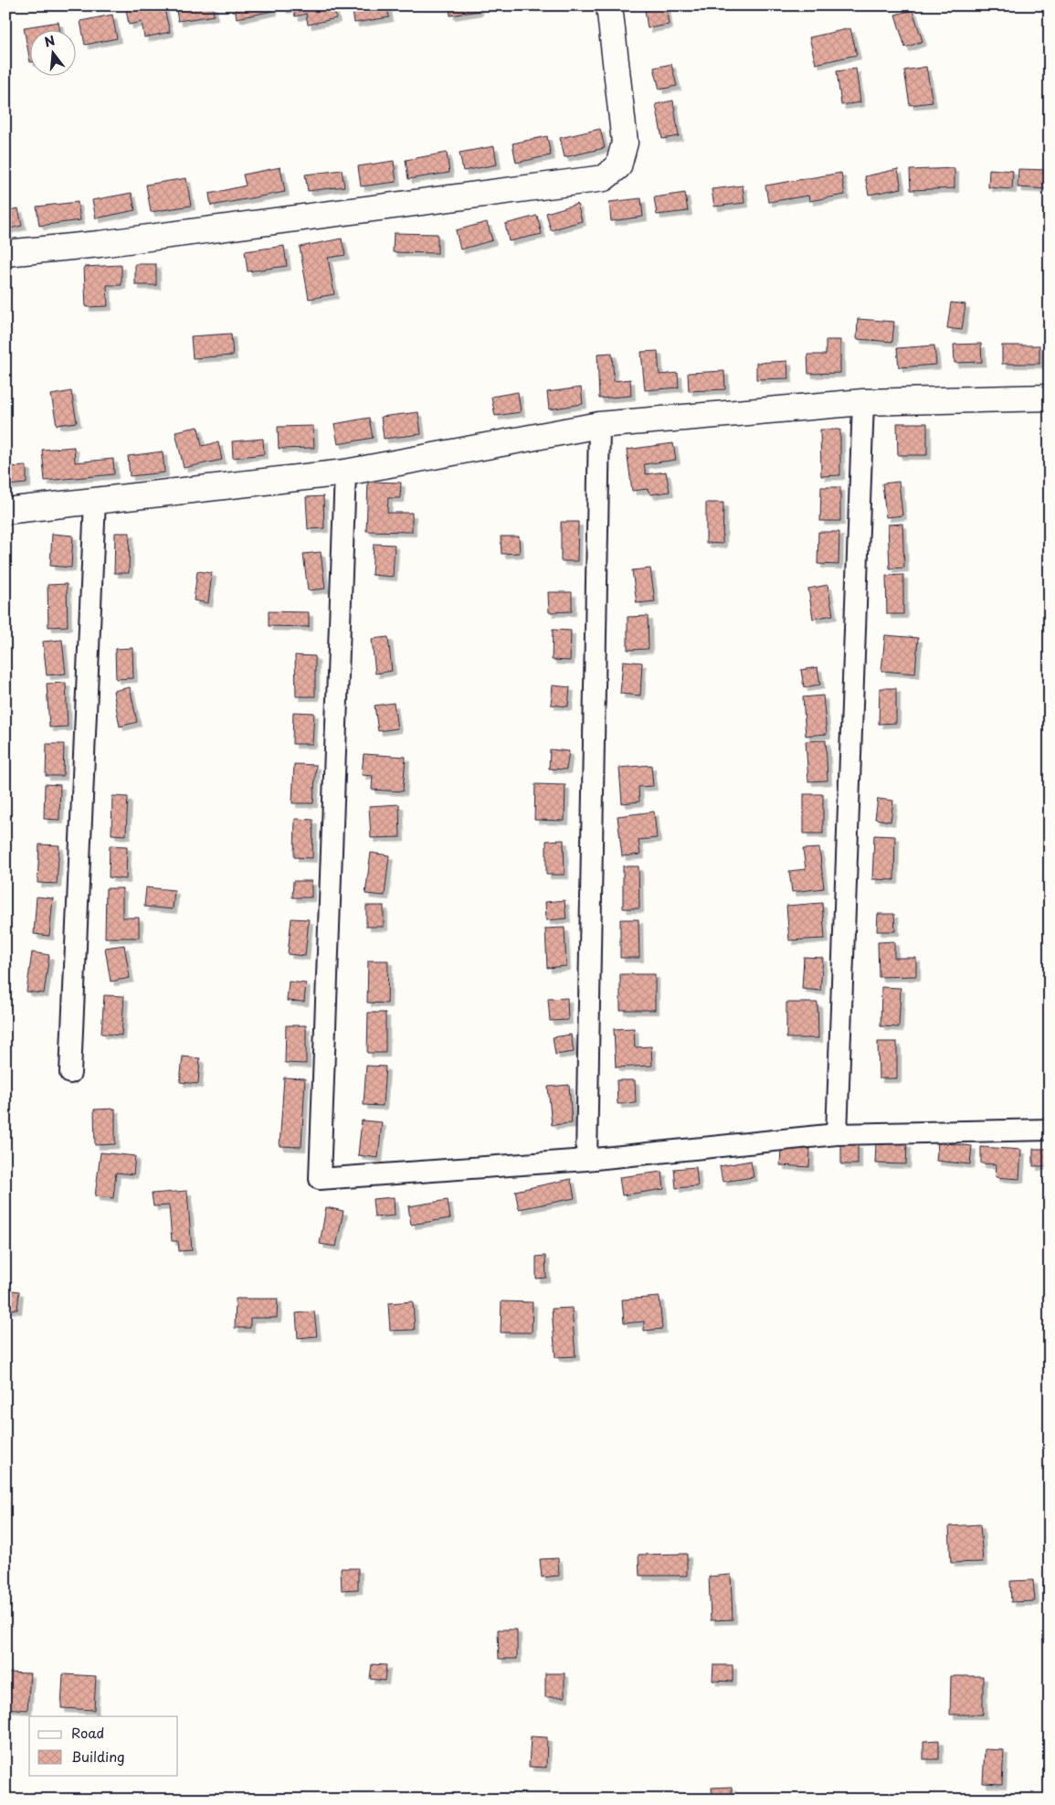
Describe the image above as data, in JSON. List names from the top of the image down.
{
  "legend": ["Road", "Building"],
  "north": "top"
}
